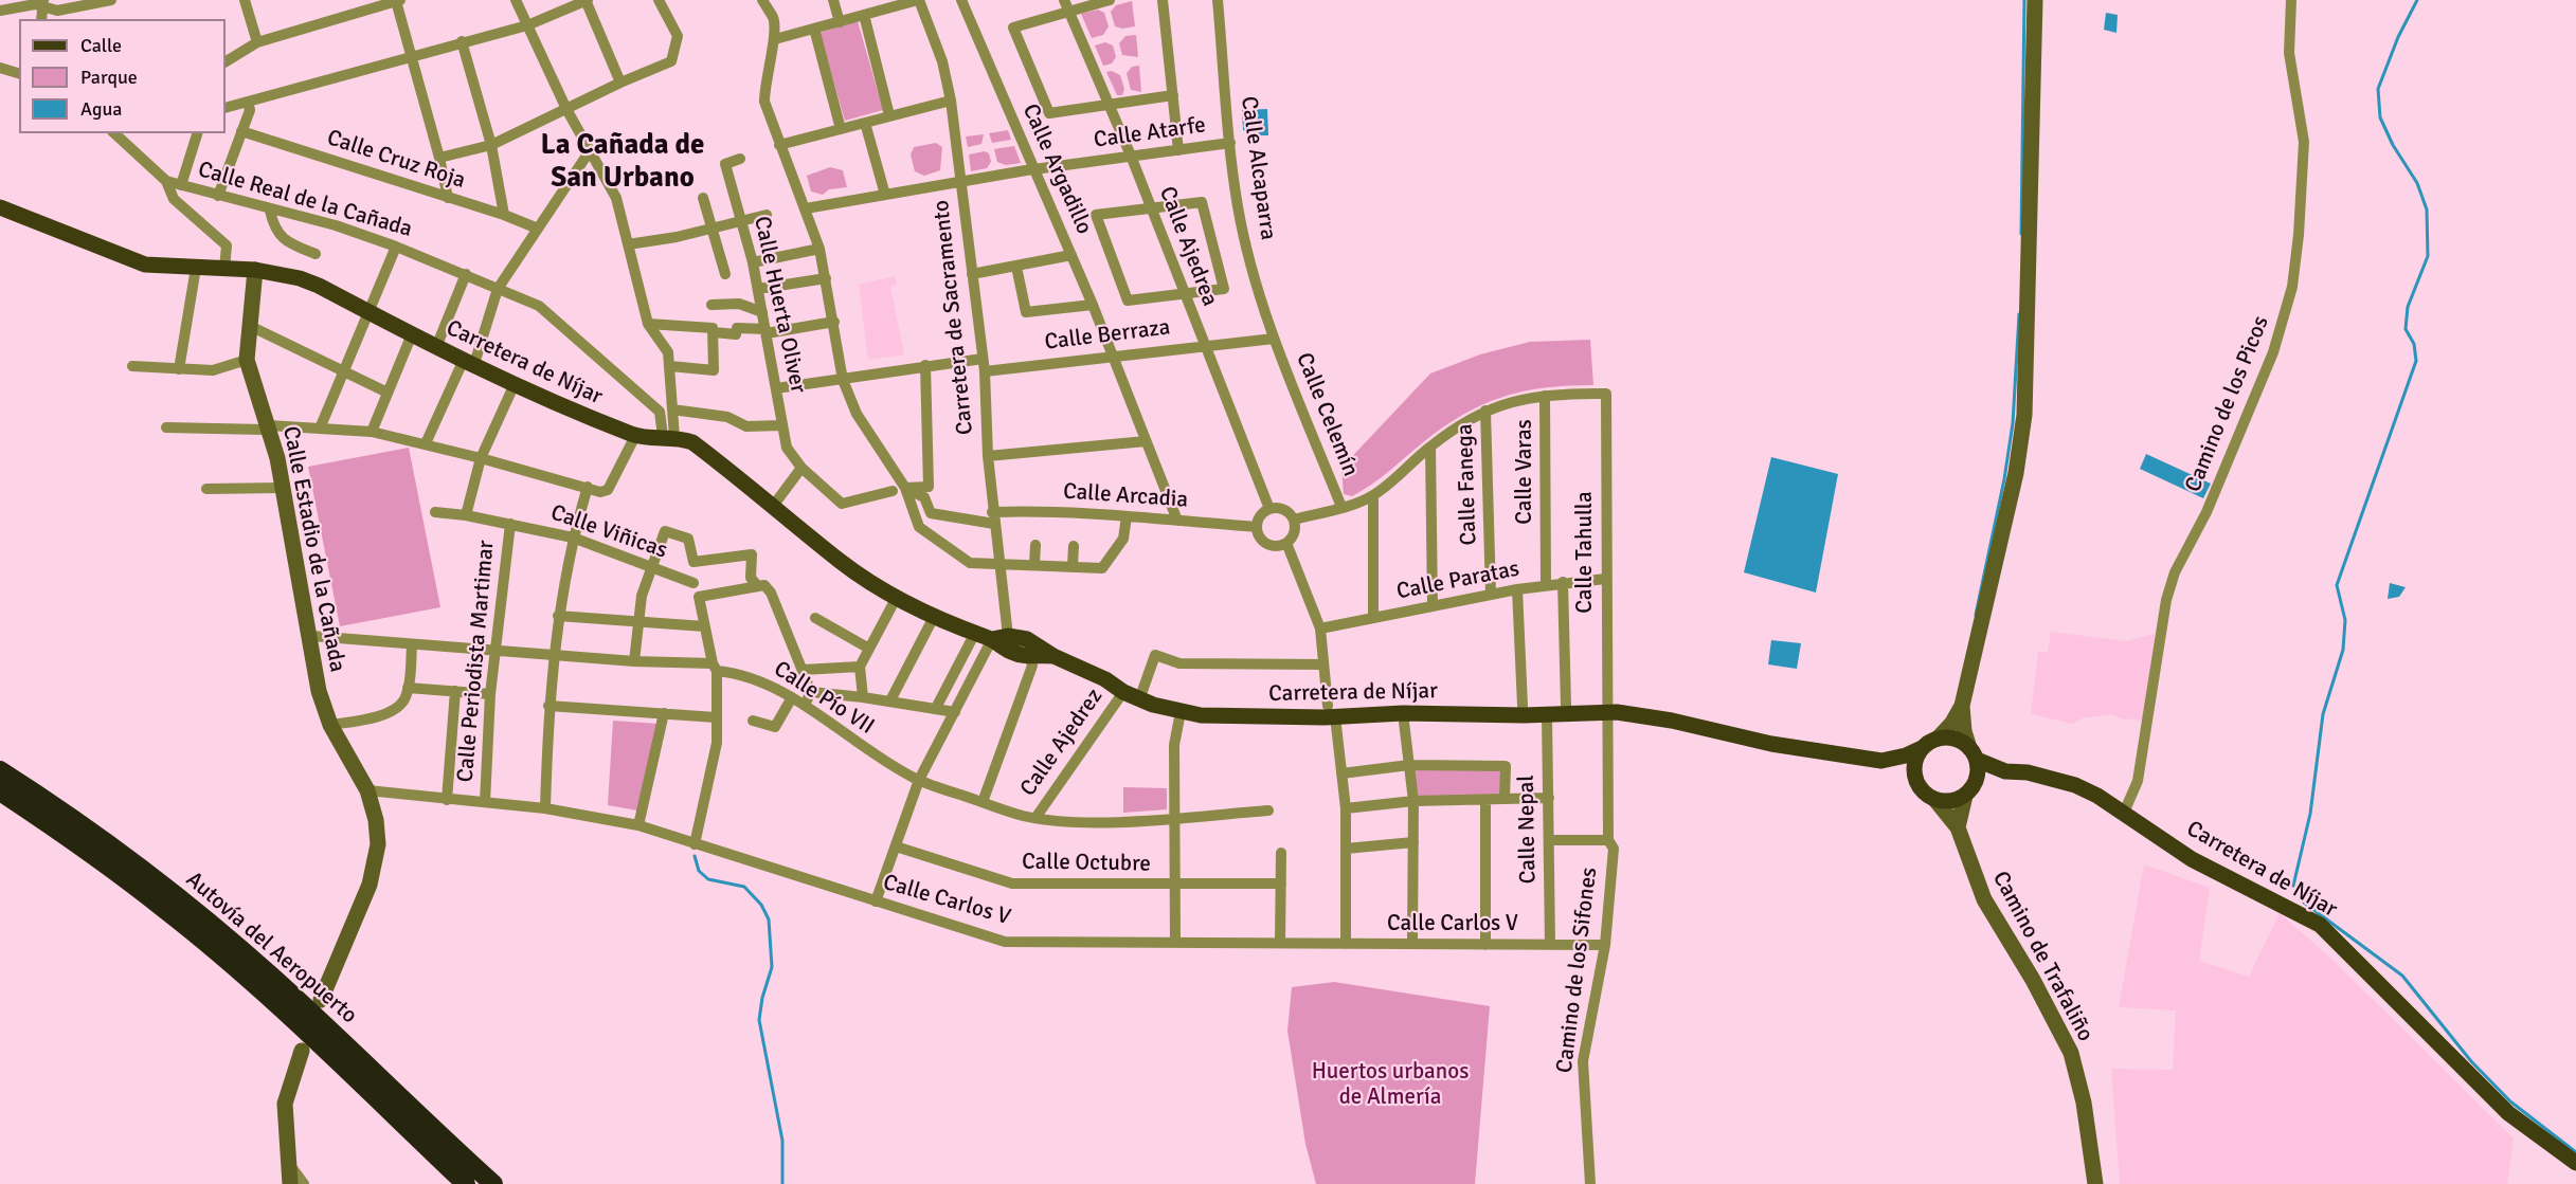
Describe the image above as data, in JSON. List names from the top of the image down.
{
  "streets": {
    "highway": ["Autovía del Aeropuerto"],
    "main road": ["Carretera de Níjar"],
    "street": [
      "Calle Atarfe",
      "Calle Cruz Roja",
      "Calle Alcaparra",
      "Calle Argadillo",
      "Calle Real de la Cañada",
      "Calle Ajedrea",
      "Calle Huerta Oliver",
      "Carretera de Sacramento",
      "Calle Berraza",
      "Camino de los Picos",
      "Calle Celemín",
      "Calle Varas",
      "Calle Fanega",
      "Calle Arcadia",
      "Calle Viñicas",
      "Calle Estadio de la Cañada",
      "Calle Tahulla",
      "Calle Paratas",
      "Calle Periodista Martimar",
      "Calle Pío VII",
      "Calle Ajedrez",
      "Calle Nepal",
      "Calle Octubre",
      "Calle Carlos V",
      "Camino de Trafaliño",
      "Camino de los Sifones"
    ]
  },
  "crossings": [
    ["Calle Atarfe", "Calle Alcaparra"],
    ["Calle Atarfe", "Calle Argadillo"],
    ["Calle Atarfe", "Calle Ajedrea"],
    ["Calle Atarfe", "Carretera de Sacramento"],
    ["Calle Alcaparra", "Calle Berraza"],
    ["Calle Alcaparra", "Calle Celemín"],
    ["Calle Argadillo", "Calle Berraza"],
    ["Calle Argadillo", "Calle Arcadia"],
    ["Calle Real de la Cañada", "Carretera de Níjar"],
    ["Calle Ajedrea", "Calle Berraza"],
    ["Calle Ajedrea", "Calle Arcadia"],
    ["Carretera de Sacramento", "Calle Berraza"],
    ["Carretera de Sacramento", "Carretera de Níjar"],
    ["Carretera de Sacramento", "Calle Arcadia"],
    ["Calle Berraza", "Calle Celemín"],
    ["Carretera de Níjar", "Camino de los Picos"],
    ["Carretera de Níjar", "Calle Estadio de la Cañada"],
    ["Carretera de Níjar", "Calle Tahulla"],
    ["Carretera de Níjar", "Calle Ajedrez"],
    ["Carretera de Níjar", "Calle Nepal"],
    ["Carretera de Níjar", "Camino de Trafaliño"],
    ["Calle Varas", "Calle Tahulla"],
    ["Calle Varas", "Calle Paratas"],
    ["Calle Fanega", "Calle Paratas"],
    ["Calle Viñicas", "Calle Periodista Martimar"],
    ["Calle Estadio de la Cañada", "Calle Pío VII"],
    ["Calle Estadio de la Cañada", "Calle Carlos V"],
    ["Calle Tahulla", "Calle Paratas"],
    ["Calle Tahulla", "Camino de los Sifones"],
    ["Calle Periodista Martimar", "Calle Pío VII"],
    ["Calle Periodista Martimar", "Calle Carlos V"],
    ["Calle Pío VII", "Calle Ajedrez"],
    ["Calle Nepal", "Calle Carlos V"],
    ["Calle Carlos V", "Camino de los Sifones"]
  ],
  "districts": ["La Cañada de San Urbano"],
  "parks": ["Huertos urbanos de Almería"],
  "legend": ["Calle", "Parque", "Agua"]
}
